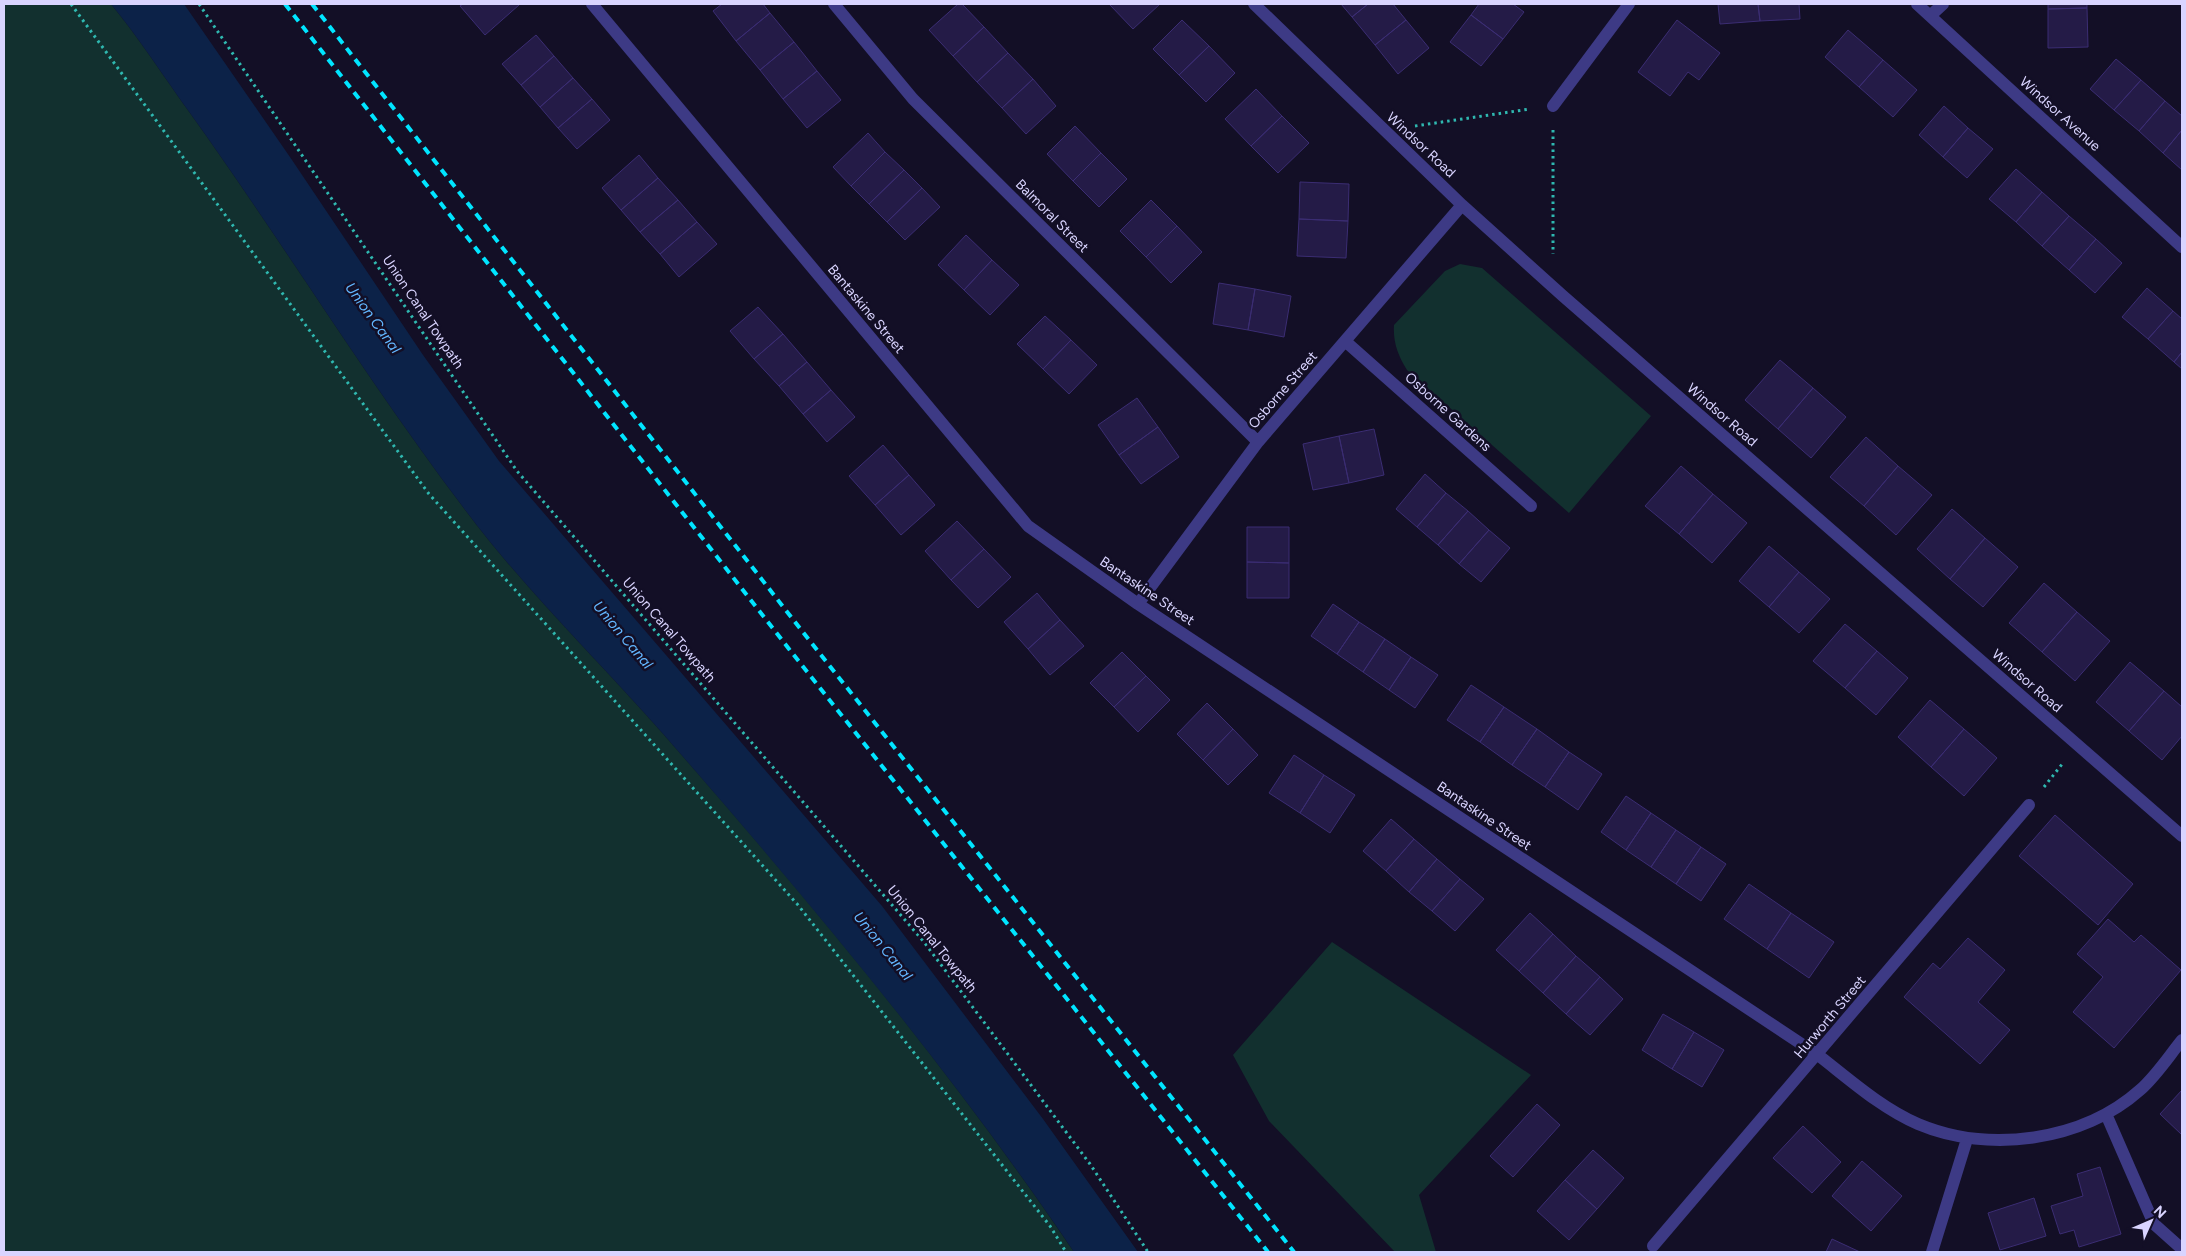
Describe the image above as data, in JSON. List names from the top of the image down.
{
  "streets": {
    "street": [
      "Windsor Avenue",
      "Windsor Road",
      "Balmoral Street",
      "Bantaskine Street",
      "Osborne Street",
      "Osborne Gardens",
      "Hurworth Street"
    ],
    "path": ["Union Canal Towpath"]
  },
  "crossings": [
    ["Windsor Road", "Osborne Street"],
    ["Balmoral Street", "Osborne Street"],
    ["Bantaskine Street", "Osborne Street"],
    ["Bantaskine Street", "Hurworth Street"],
    ["Osborne Street", "Osborne Gardens"]
  ],
  "water": ["Union Canal"],
  "north": "top right"
}
